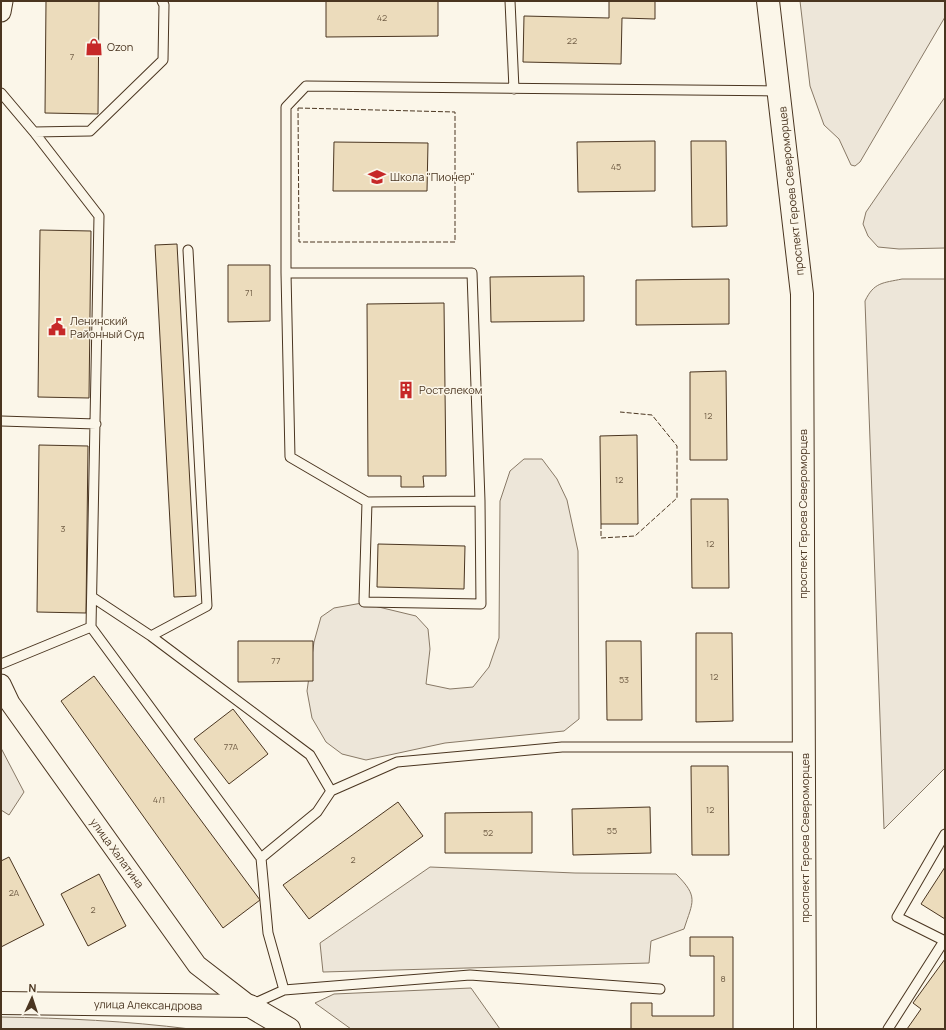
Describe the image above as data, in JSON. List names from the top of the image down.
{
  "streets": {
    "main road": ["проспект Героев Североморцев", "улица Александрова"],
    "street": ["улица Халатина"]
  },
  "crossings": [
    ["улица Халатина", "улица Александрова"]
  ],
  "places": {
    "shop": ["Ozon"],
    "school or university": ["Школа \"Пионер\""],
    "public building": ["Ленинский Районный Суд"],
    "building": ["Ростелеком"]
  },
  "house_numbers": [
    "42",
    "22",
    "7",
    "45",
    "71",
    "12",
    "12",
    "3",
    "12",
    "77",
    "12",
    "53",
    "77А",
    "4/1",
    "12",
    "55",
    "52",
    "2",
    "2А",
    "2",
    "8"
  ],
  "north": "top"
}
